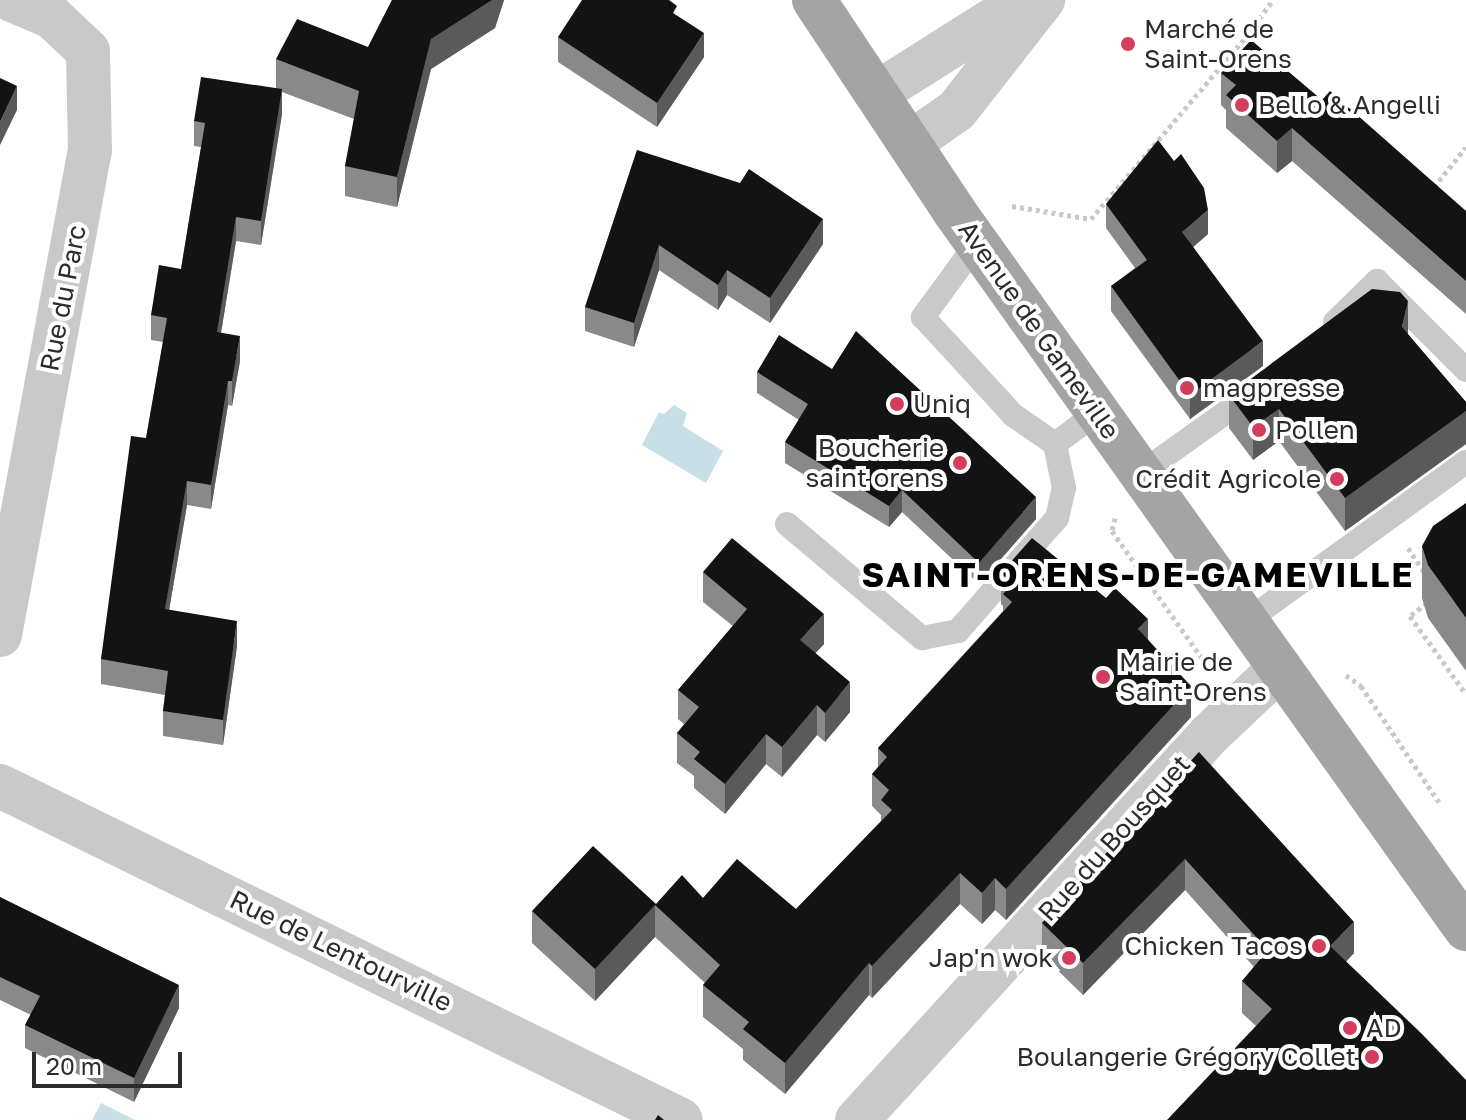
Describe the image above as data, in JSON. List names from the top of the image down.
{
  "streets": {
    "main road": ["Avenue de Gameville"],
    "street": ["Rue du Parc", "Rue du Bousquet", "Rue de Lentourville"]
  },
  "crossings": [
    ["Avenue de Gameville", "Rue du Bousquet"]
  ],
  "districts": ["SAINT-ORENS-DE-GAMEVILLE"],
  "places": [
    "Marché de Saint-Orens",
    "Bello & Angelli",
    "magpresse",
    "Uniq",
    "Pollen",
    "Boucherie saint orens",
    "Crédit Agricole",
    "Mairie de Saint-Orens",
    "Chicken Tacos",
    "Jap'n wok",
    "AD",
    "Boulangerie Grégory Collet"
  ],
  "scale_bar": "20 m"
}
